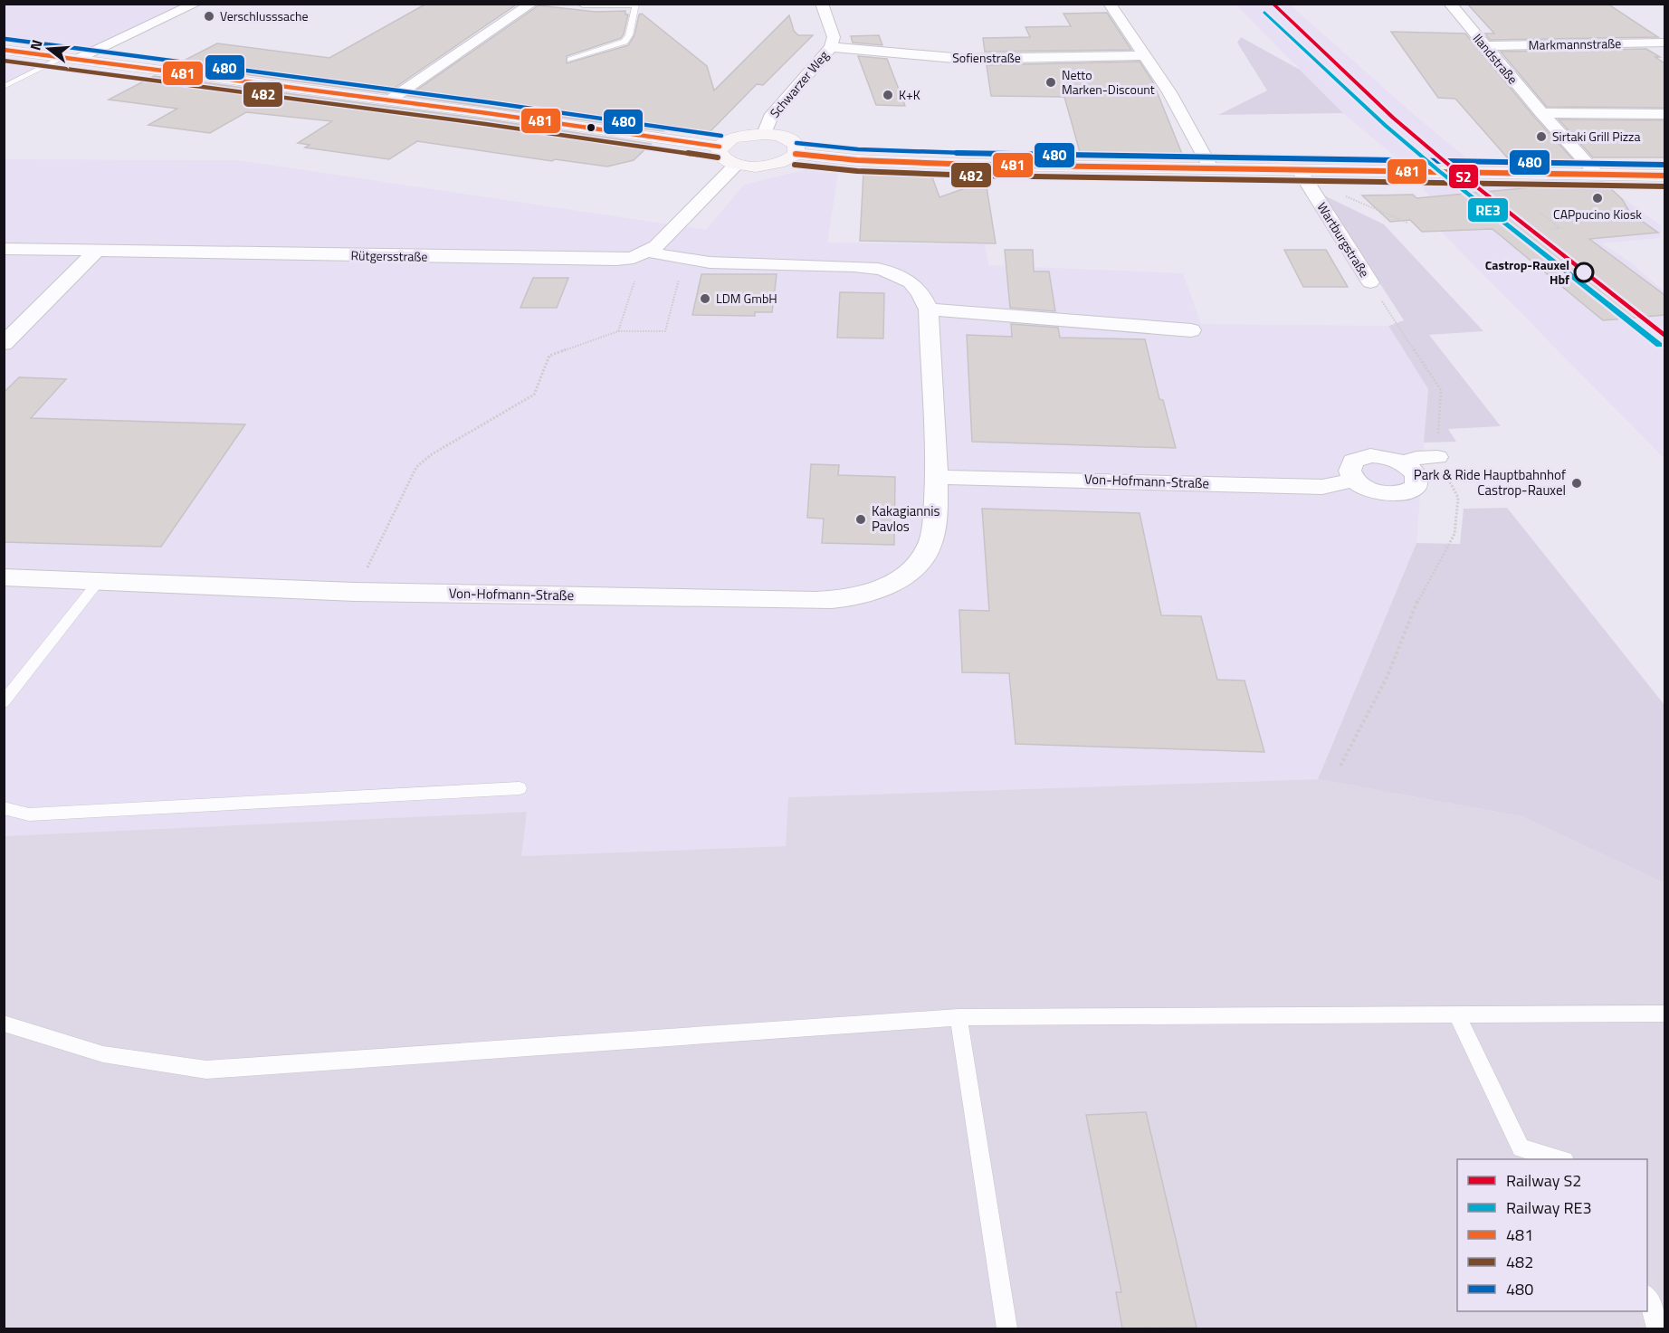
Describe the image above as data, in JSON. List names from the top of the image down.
{
  "streets": {
    "street": [
      "Markmannstraße",
      "Sofienstraße",
      "Ilandstraße",
      "Schwarzer Weg",
      "Wartburgstraße",
      "Rütgersstraße",
      "Von-Hofmann-Straße"
    ]
  },
  "crossings": [
    ["Markmannstraße", "Ilandstraße"],
    ["Sofienstraße", "Schwarzer Weg"],
    ["Rütgersstraße", "Von-Hofmann-Straße"]
  ],
  "places": [
    "Verschlusssache",
    "Netto Marken-Discount",
    "K+K",
    "Sirtaki Grill Pizza",
    "CAPpucino Kiosk",
    "Castrop-Rauxel Hbf",
    "LDM GmbH",
    "Park & Ride Hauptbahnhof Castrop-Rauxel",
    "Kakagiannis Pavlos"
  ],
  "lines": [
    "rail line S2",
    "rail line RE3",
    "transit line 480",
    "transit line 481",
    "transit line 482"
  ],
  "legend": [
    "Railway S2",
    "Railway RE3",
    "481",
    "482",
    "480"
  ],
  "north": "left"
}
